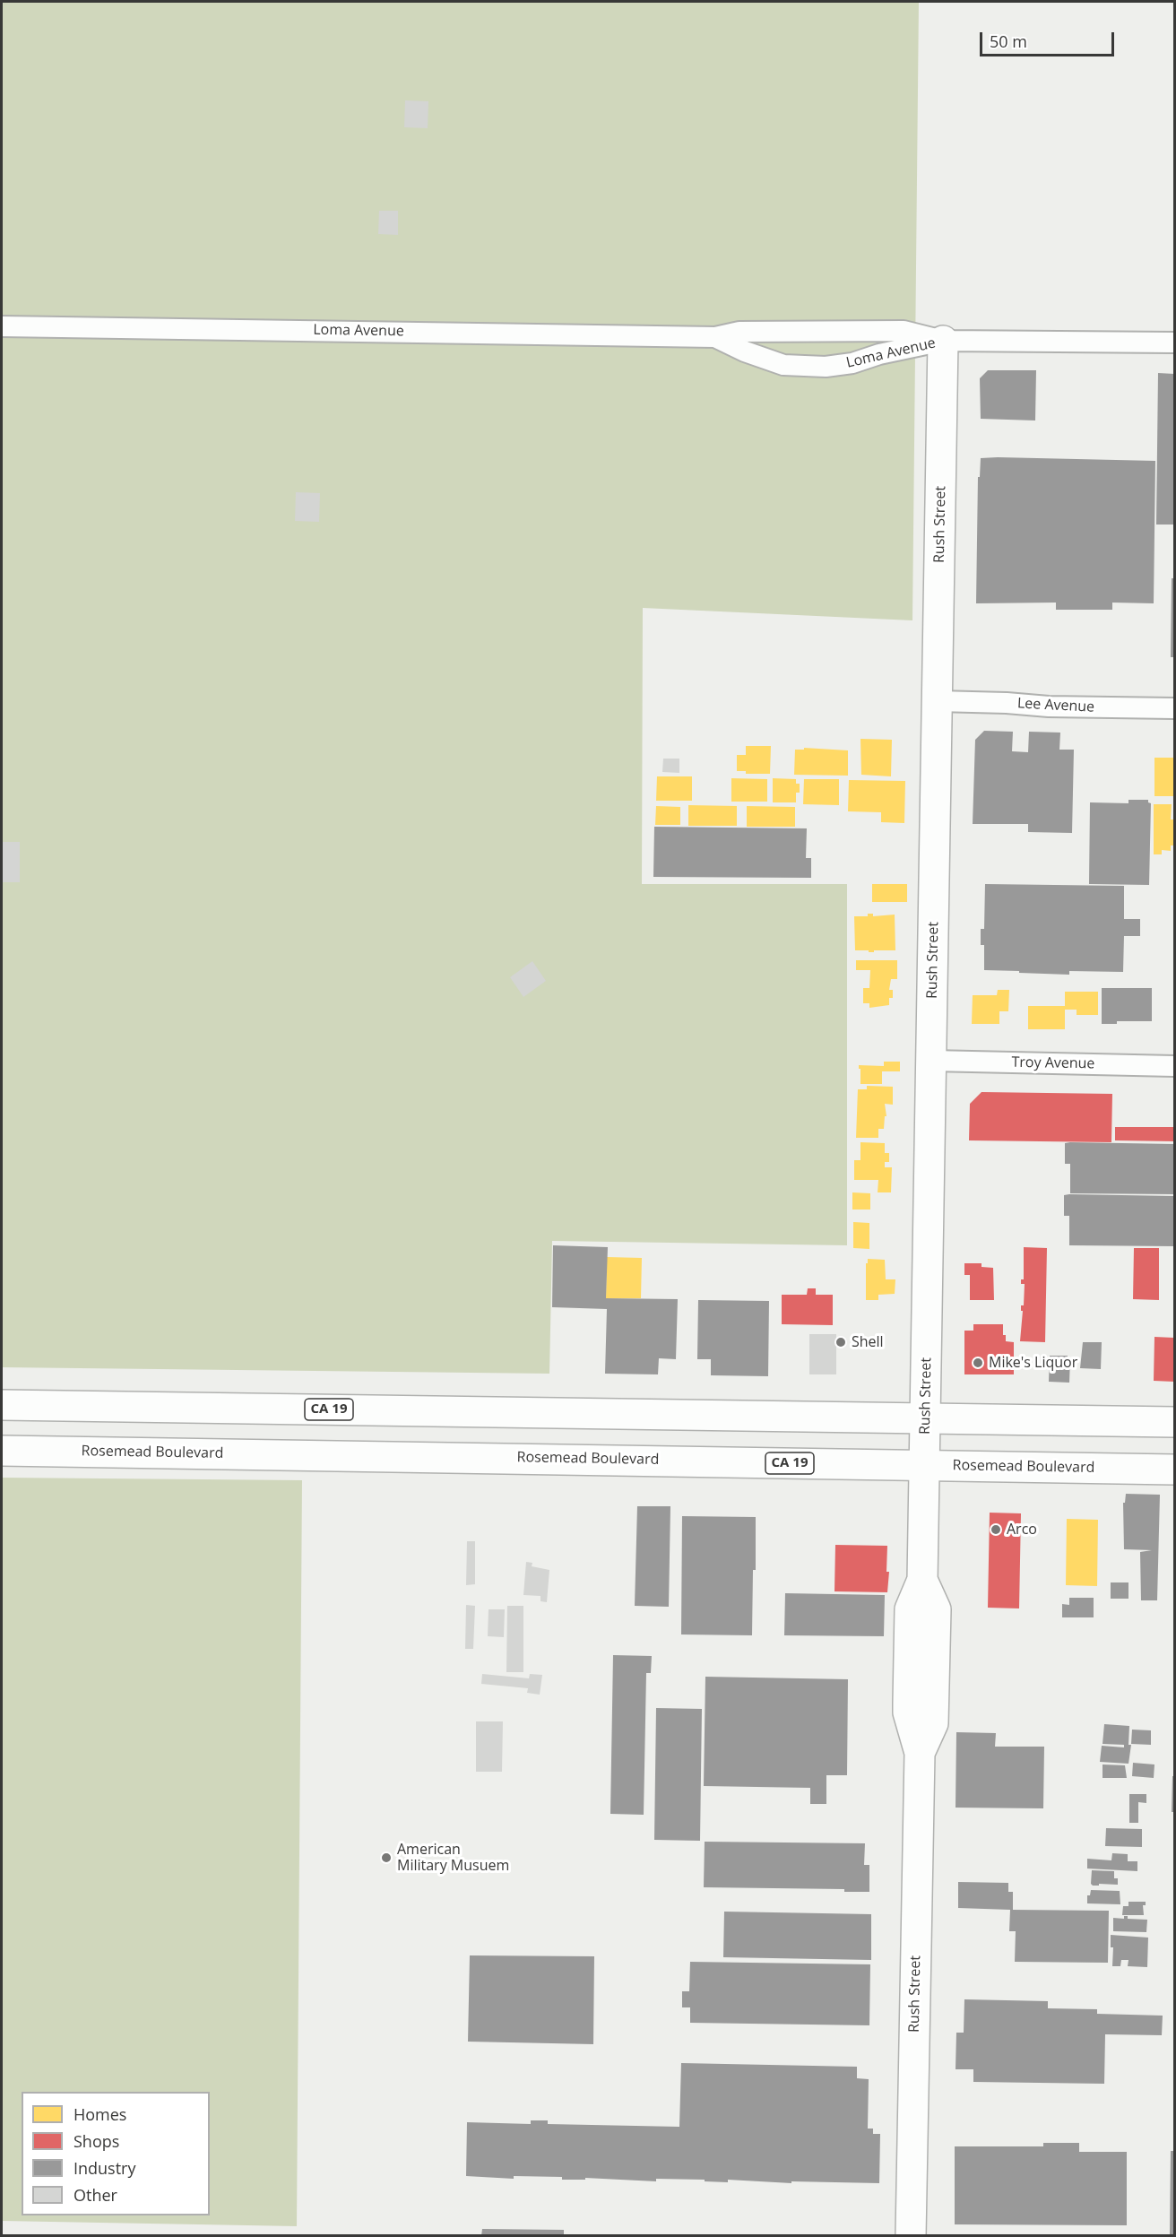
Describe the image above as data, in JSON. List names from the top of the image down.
{
  "streets": {
    "main road": ["Rush Street", "CA 19", "Rosemead Boulevard"],
    "street": ["Loma Avenue", "Lee Avenue", "Troy Avenue"]
  },
  "crossings": [
    ["Loma Avenue", "Rush Street"],
    ["Rush Street", "Lee Avenue"],
    ["Rush Street", "Troy Avenue"],
    ["Rush Street", "CA 19"],
    ["Rush Street", "Rosemead Boulevard"]
  ],
  "places": [
    "Shell",
    "Mike's Liquor",
    "Arco",
    "American Military Musuem"
  ],
  "legend": [
    "Homes",
    "Shops",
    "Industry",
    "Other"
  ],
  "scale_bar": "50 m"
}
